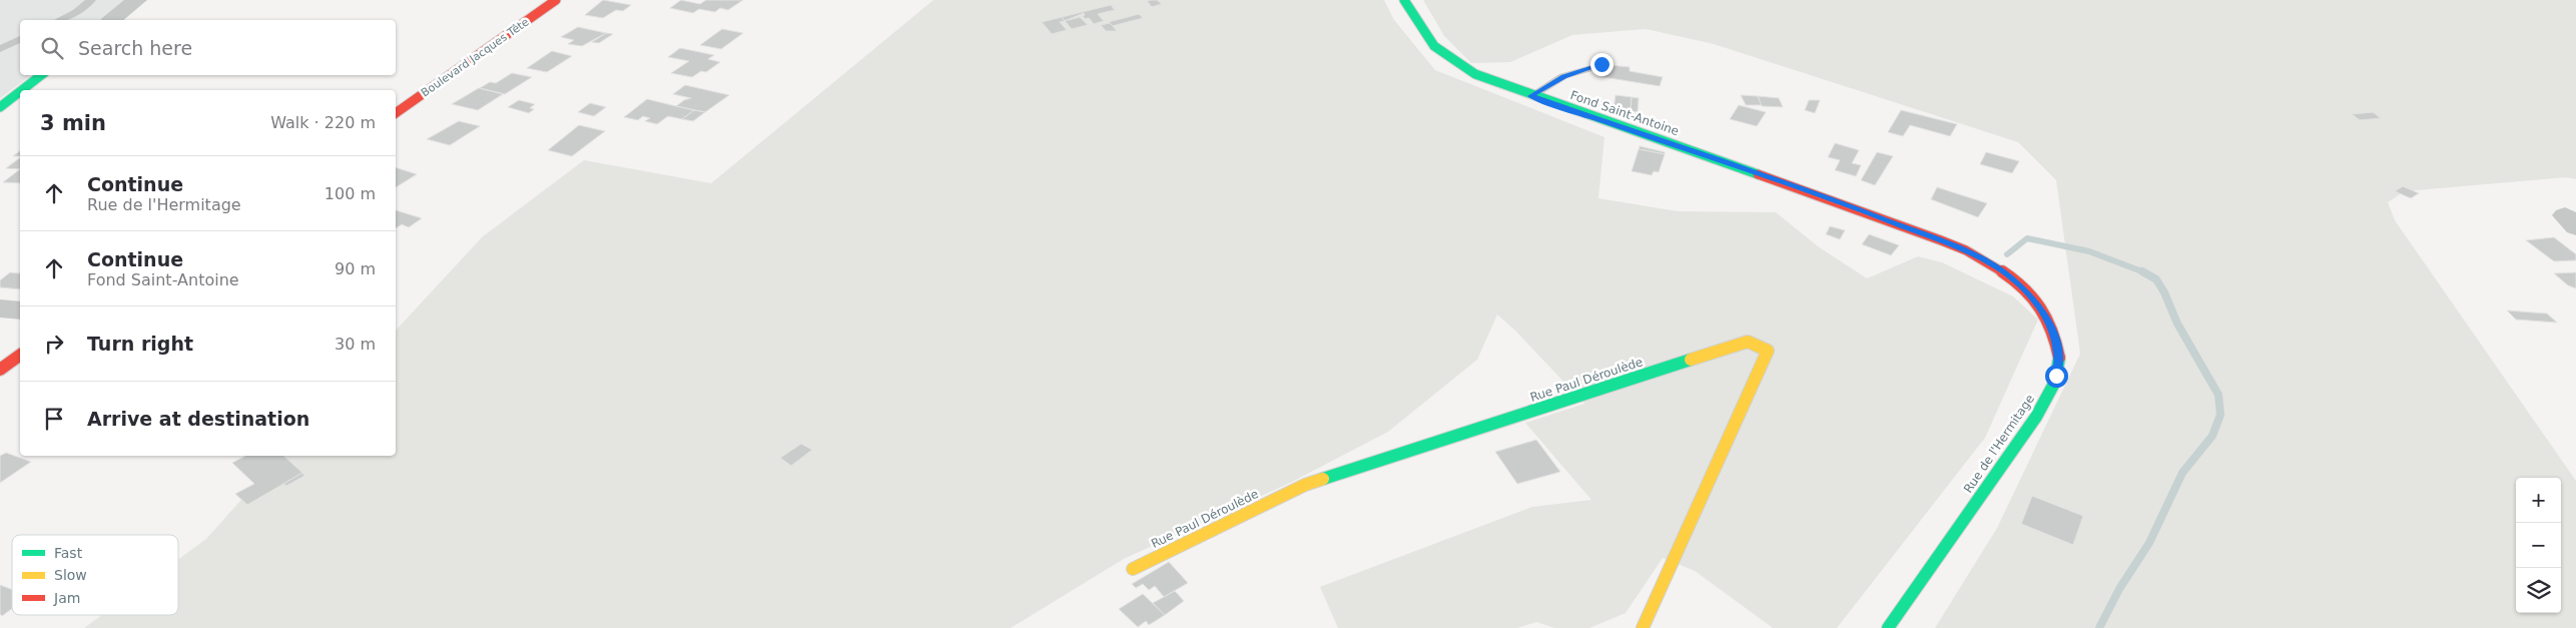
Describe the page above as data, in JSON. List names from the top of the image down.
{
  "streets": {
    "street": [
      "Boulevard Jacques Tête",
      "Fond Saint-Antoine",
      "Rue Paul Déroulède",
      "Rue de l'Hermitage"
    ]
  },
  "crossings": [
    ["Fond Saint-Antoine", "Rue de l'Hermitage"]
  ],
  "legend": ["Fast", "Slow", "Jam"],
  "page": {
    "search": "Search here",
    "heading": ["3 min", "Walk · 220 m"],
    "list": [
      ["Continue", "Rue de l'Hermitage", "100 m"],
      ["Continue", "Fond Saint-Antoine", "90 m"],
      ["Turn right", "30 m"],
      "Arrive at destination"
    ],
    "map_buttons": ["+", "−"]
  }
}
